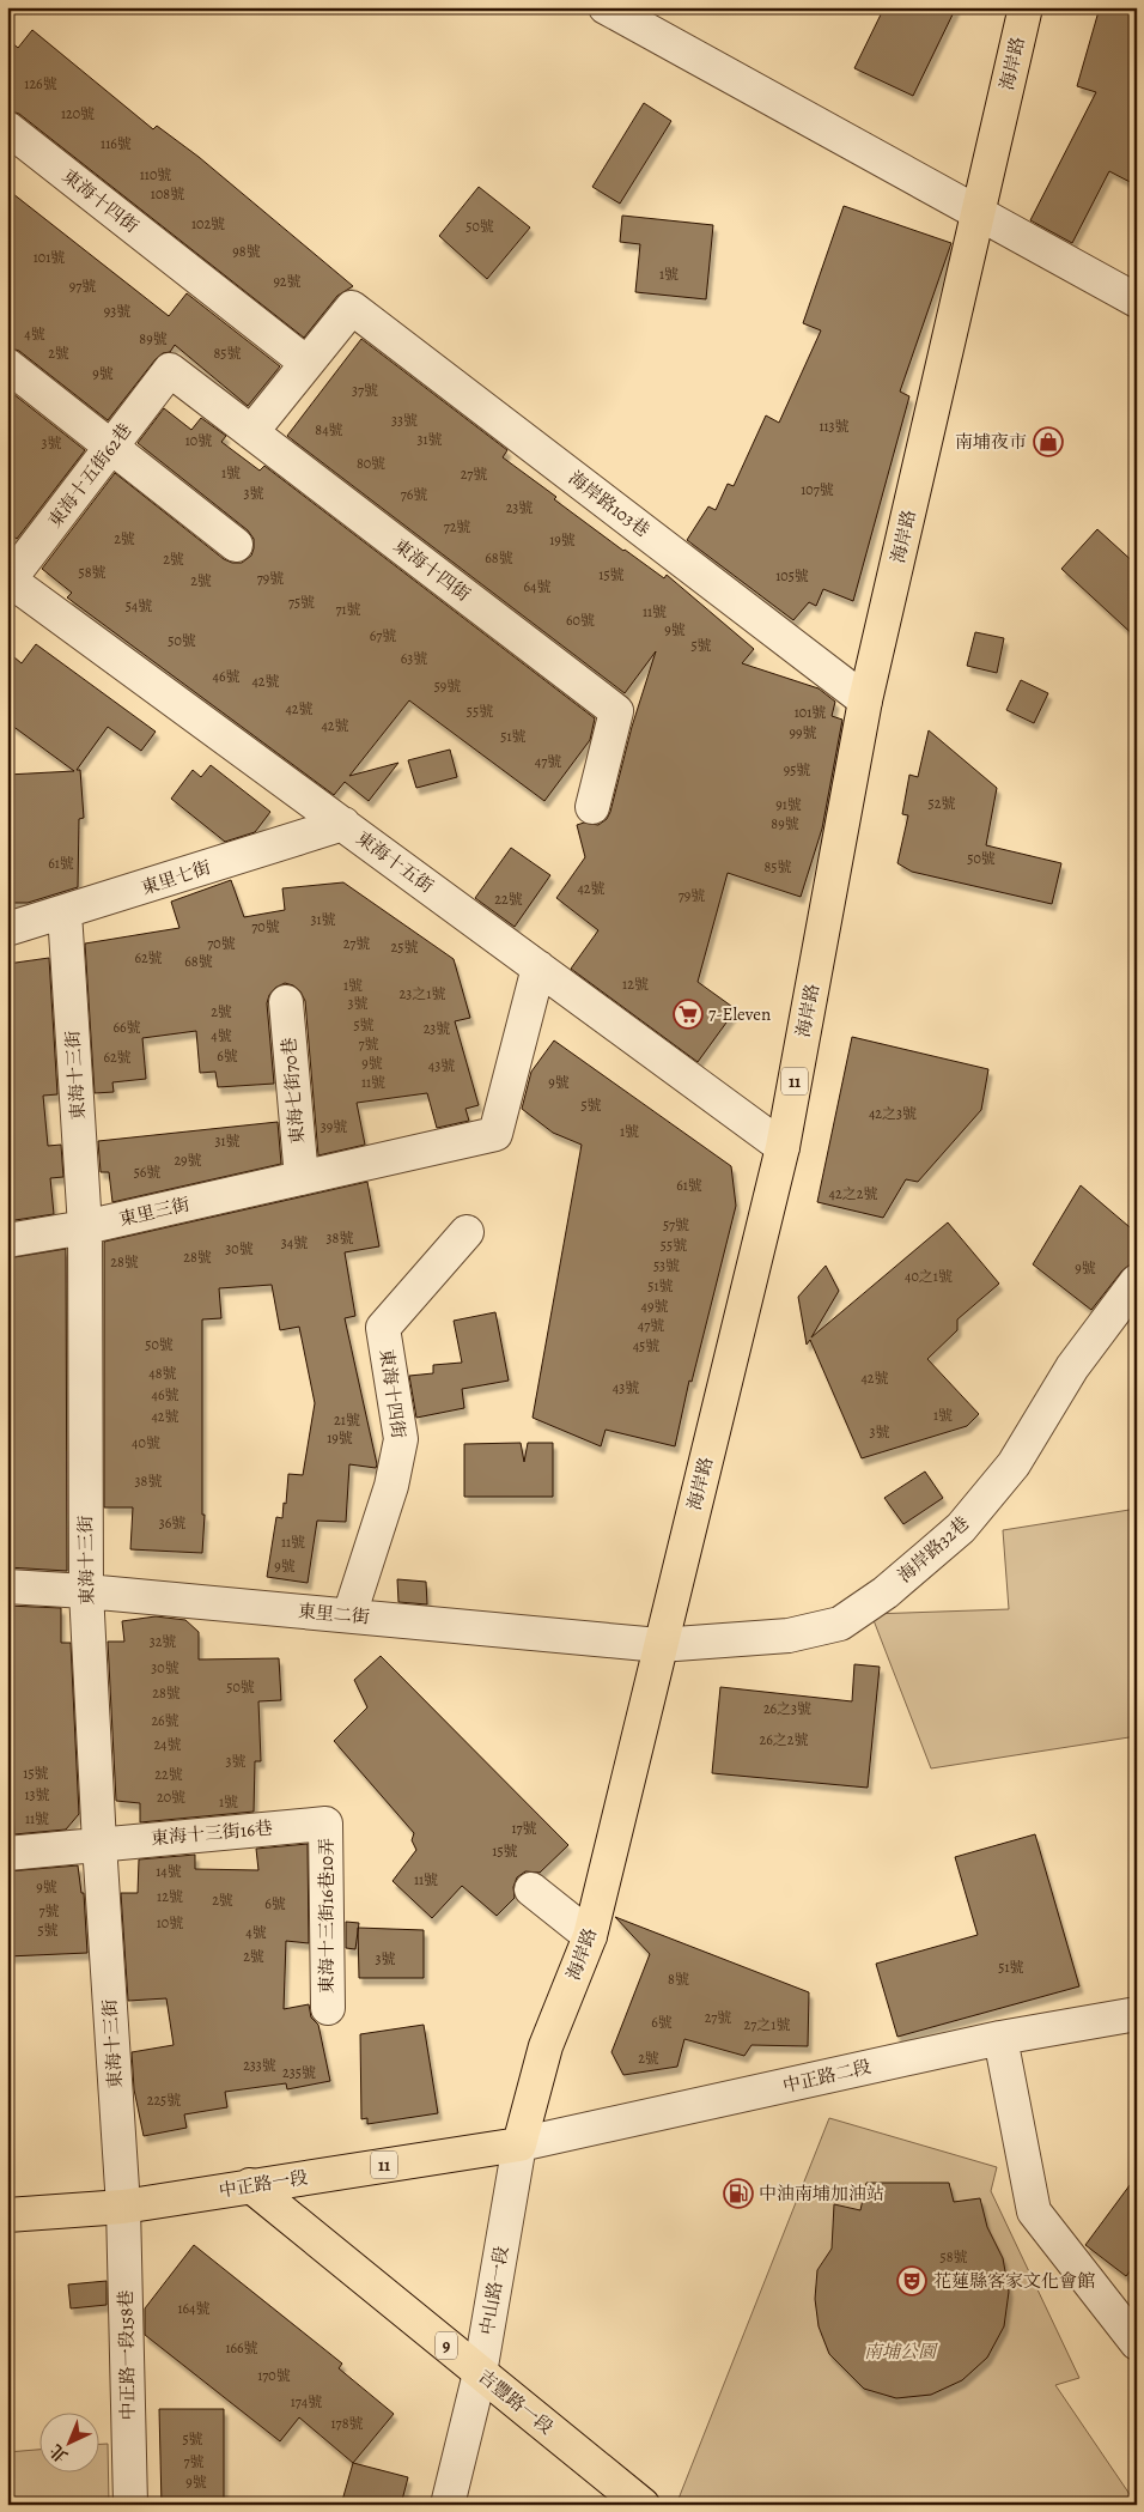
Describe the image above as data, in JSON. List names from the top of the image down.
{
  "streets": {
    "main road": [
      "海岸路",
      "11",
      "中正路一段",
      "9",
      "吉豐路一段"
    ],
    "street": [
      "東海十四街",
      "東海十五街62巷",
      "海岸路103巷",
      "東海十五街",
      "東里七街",
      "東海十三街",
      "東海七街70巷",
      "東里三街",
      "海岸路32巷",
      "東里二街",
      "東海十三街16巷",
      "東海十三街16巷10弄",
      "中正路二段",
      "中山路一段",
      "中正路一段158巷"
    ]
  },
  "crossings": [
    ["海岸路", "海岸路103巷"],
    ["海岸路", "東海十五街"],
    ["海岸路", "海岸路32巷"],
    ["海岸路", "東里二街"],
    ["海岸路", "中正路二段"],
    ["海岸路", "中正路一段"],
    ["海岸路", "中山路一段"],
    ["東海十四街", "東海十五街62巷"],
    ["東海十四街", "海岸路103巷"],
    ["東海十四街", "東里二街"],
    ["東海十五街62巷", "東海十五街"],
    ["東海十五街", "東里七街"],
    ["東里七街", "東海十三街"],
    ["東海十三街", "東里三街"],
    ["東海十三街", "東里二街"],
    ["東海十三街", "東海十三街16巷"],
    ["東海十三街", "中正路一段"],
    ["東海十三街", "中正路一段158巷"],
    ["東海七街70巷", "東里三街"],
    ["海岸路32巷", "東里二街"],
    ["東海十三街16巷", "東海十三街16巷10弄"],
    ["中正路二段", "中正路一段"],
    ["中正路二段", "中山路一段"],
    ["中正路一段", "中山路一段"],
    ["中正路一段", "中正路一段158巷"],
    ["中正路一段", "吉豐路一段"],
    ["中山路一段", "吉豐路一段"]
  ],
  "parks": ["南埔公園"],
  "places": {
    "shop": ["南埔夜市"],
    "supermarket": ["7-Eleven"],
    "fuel station": ["中油南埔加油站"],
    "theatre": ["花蓮縣客家文化會館"]
  },
  "house_numbers": [
    "126號",
    "120號",
    "116號",
    "110號",
    "108號",
    "102號",
    "50號",
    "98號",
    "101號",
    "1號",
    "92號",
    "97號",
    "93號",
    "4號",
    "89號",
    "2號",
    "85號",
    "9號",
    "37號",
    "33號",
    "113號",
    "84號",
    "31號",
    "10號",
    "3號",
    "80號",
    "1號",
    "27號",
    "107號",
    "3號",
    "76號",
    "23號",
    "72號",
    "2號",
    "19號",
    "68號",
    "2號",
    "58號",
    "15號",
    "105號",
    "79號",
    "2號",
    "64號",
    "75號",
    "54號",
    "71號",
    "11號",
    "60號",
    "9號",
    "67號",
    "50號",
    "5號",
    "63號",
    "46號",
    "42號",
    "59號",
    "42號",
    "55號",
    "101號",
    "42號",
    "99號",
    "51號",
    "47號",
    "95號",
    "52號",
    "91號",
    "89號",
    "50號",
    "61號",
    "85號",
    "42號",
    "79號",
    "22號",
    "31號",
    "70號",
    "70號",
    "27號",
    "25號",
    "62號",
    "68號",
    "12號",
    "1號",
    "23之1號",
    "3號",
    "2號",
    "5號",
    "66號",
    "23號",
    "4號",
    "7號",
    "6號",
    "62號",
    "9號",
    "43號",
    "11號",
    "9號",
    "5號",
    "42之3號",
    "39號",
    "1號",
    "31號",
    "29號",
    "56號",
    "61號",
    "42之2號",
    "57號",
    "38號",
    "34號",
    "55號",
    "30號",
    "28號",
    "28號",
    "53號",
    "9號",
    "40之1號",
    "51號",
    "49號",
    "47號",
    "50號",
    "45號",
    "48號",
    "42號",
    "43號",
    "46號",
    "1號",
    "42號",
    "21號",
    "3號",
    "19號",
    "40號",
    "38號",
    "36號",
    "11號",
    "9號",
    "32號",
    "30號",
    "50號",
    "28號",
    "26之3號",
    "26號",
    "26之2號",
    "24號",
    "3號",
    "15號",
    "22號",
    "13號",
    "20號",
    "1號",
    "11號",
    "17號",
    "15號",
    "14號",
    "11號",
    "9號",
    "12號",
    "2號",
    "6號",
    "7號",
    "10號",
    "5號",
    "4號",
    "2號",
    "3號",
    "51號",
    "8號",
    "27號",
    "6號",
    "27之1號",
    "2號",
    "233號",
    "235號",
    "225號",
    "58號",
    "164號",
    "166號",
    "170號",
    "174號",
    "178號",
    "5號",
    "7號",
    "9號"
  ],
  "north": "bottom left"
}
